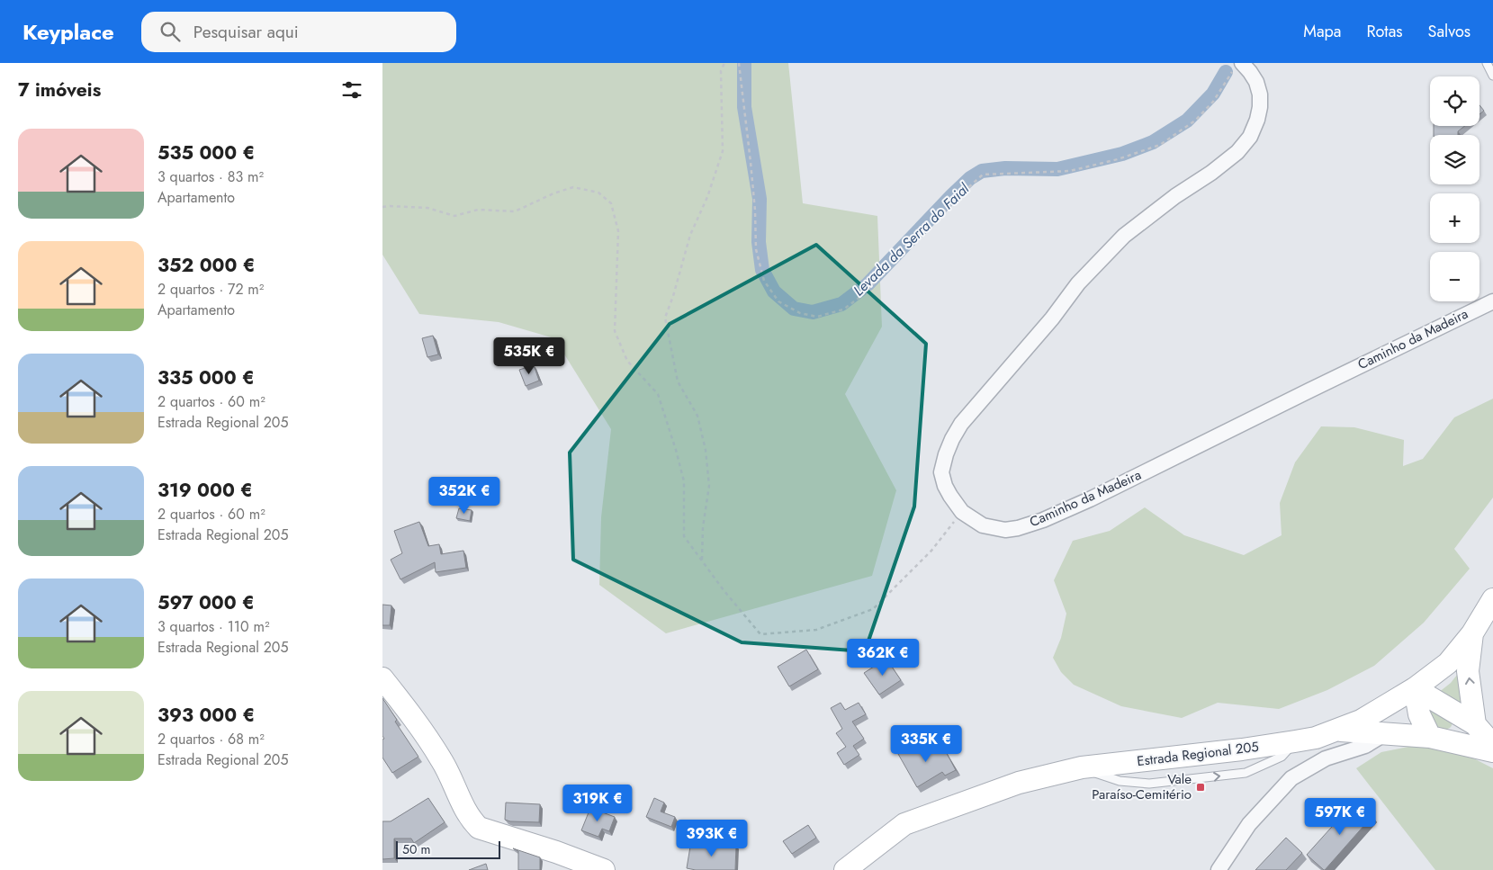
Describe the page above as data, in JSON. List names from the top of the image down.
{
  "streets": {
    "main road": ["Estrada Regional 205"],
    "street": ["Caminho da Madeira"]
  },
  "water": ["Levada da Serra do Faial"],
  "places": {
    "transit": ["Vale Paraíso-Cemitério"]
  },
  "scale_bar": "50 m",
  "page": {
    "header": "Keyplace",
    "search": "Pesquisar aqui",
    "nav": ["Mapa", "Rotas", "Salvos"],
    "heading": "7 imóveis",
    "map_buttons": ["+", "−"],
    "list": [
      {
        "name": "535 000 €",
        "note": "3 quartos · 83 m² · Apartamento"
      },
      {
        "name": "352 000 €",
        "note": "2 quartos · 72 m² · Apartamento"
      },
      {
        "name": "335 000 €",
        "note": "2 quartos · 60 m² · Estrada Regional 205"
      },
      {
        "name": "319 000 €",
        "note": "2 quartos · 60 m² · Estrada Regional 205"
      },
      {
        "name": "597 000 €",
        "note": "3 quartos · 110 m² · Estrada Regional 205"
      },
      {
        "name": "393 000 €",
        "note": "2 quartos · 68 m² · Estrada Regional 205"
      }
    ],
    "price": [
      "535K €",
      "352K €",
      "362K €",
      "335K €",
      "319K €",
      "597K €",
      "393K €"
    ],
    "scale": "50 m"
  }
}
